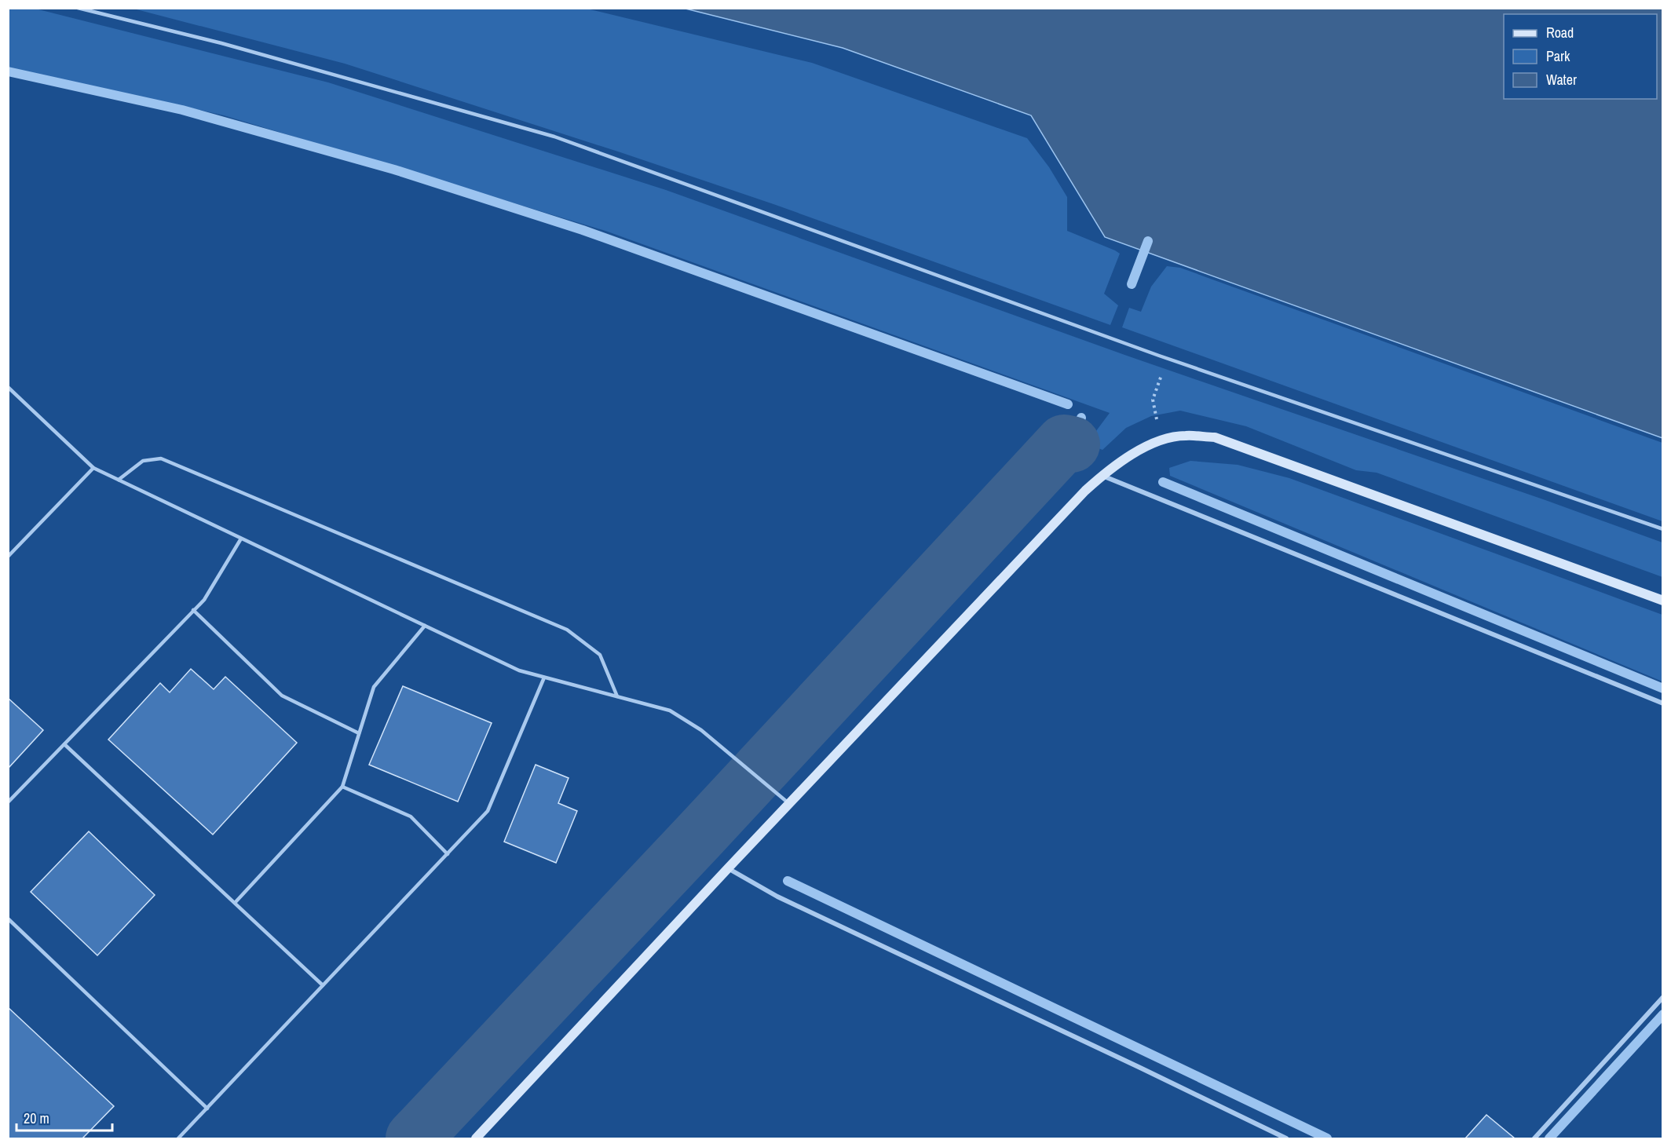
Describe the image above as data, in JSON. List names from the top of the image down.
{
  "legend": ["Road", "Park", "Water"],
  "scale_bar": "20 m"
}
